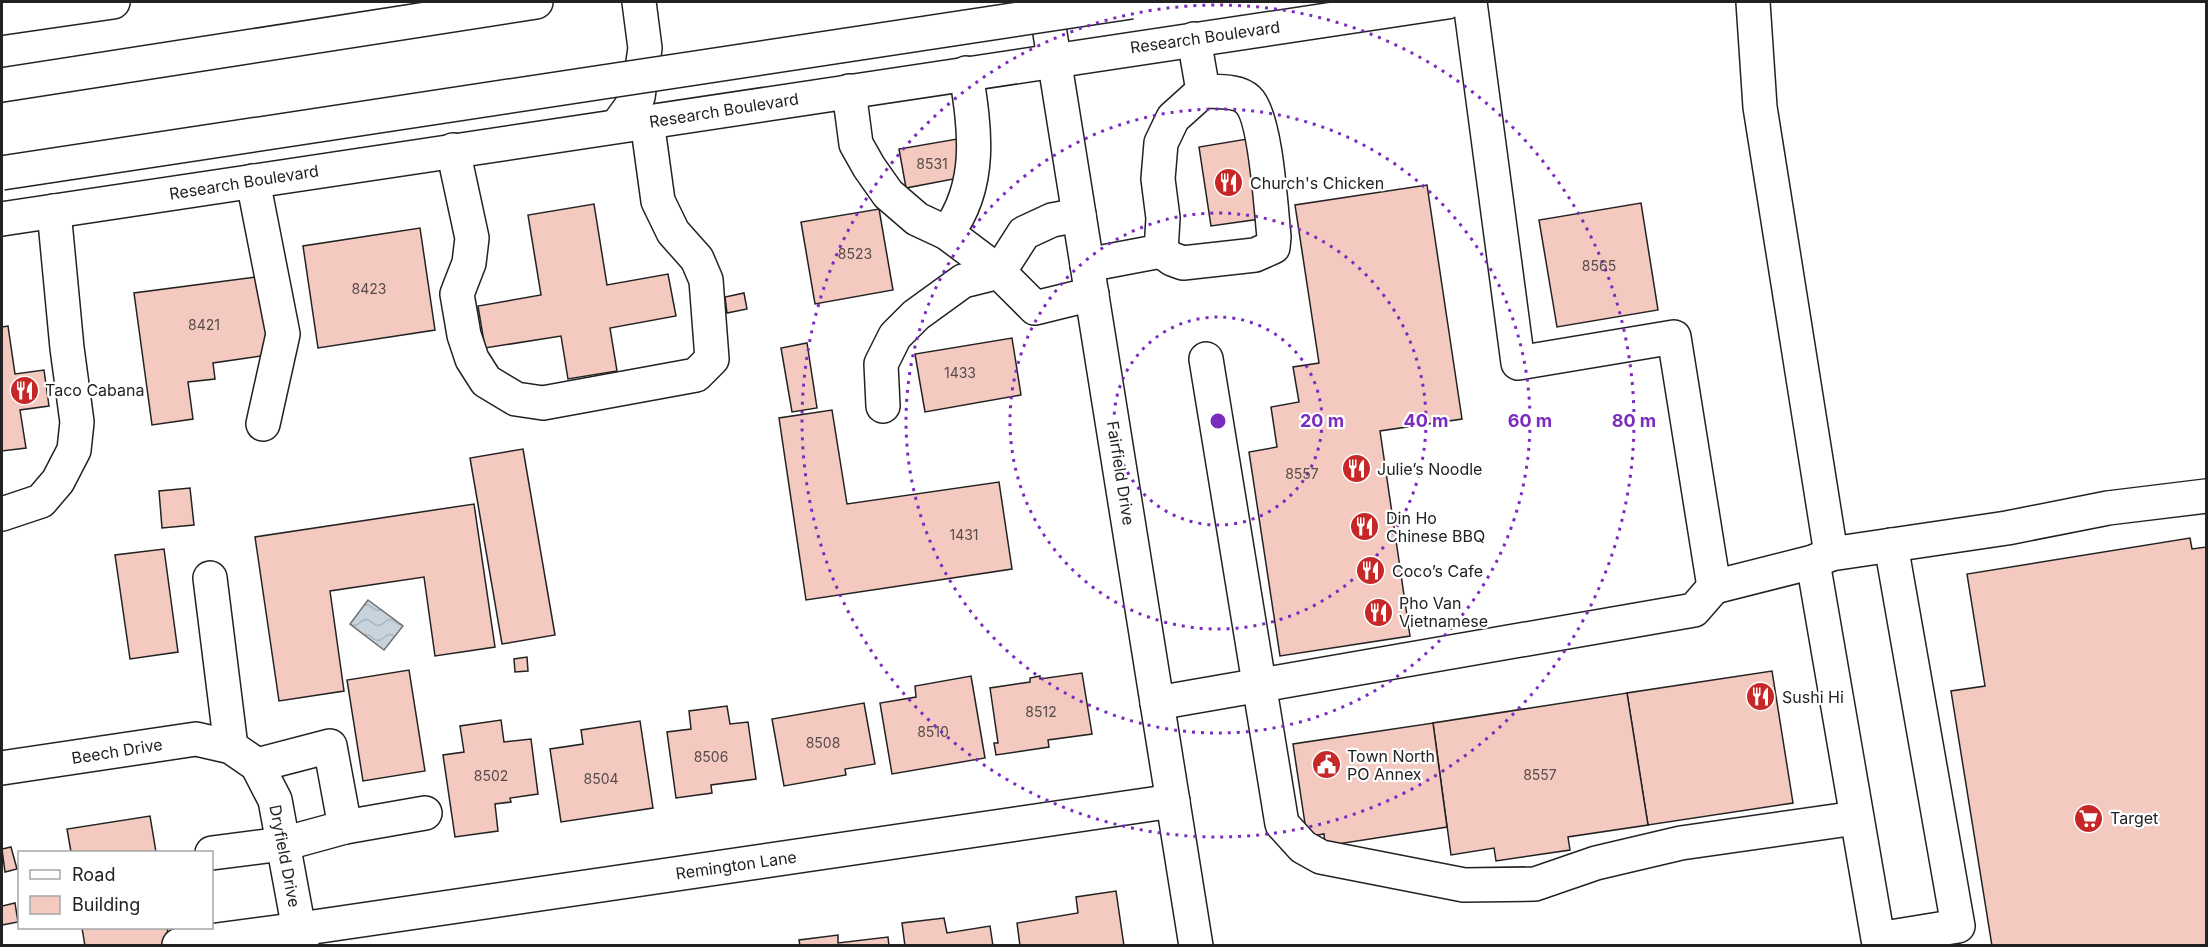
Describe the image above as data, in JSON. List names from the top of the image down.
{
  "streets": {
    "main road": [
      "Research Boulevard",
      "Fairfield Drive",
      "Beech Drive",
      "Dryfield Drive",
      "Remington Lane"
    ]
  },
  "crossings": [
    ["Research Boulevard", "Fairfield Drive"],
    ["Fairfield Drive", "Remington Lane"],
    ["Beech Drive", "Dryfield Drive"],
    ["Dryfield Drive", "Remington Lane"]
  ],
  "places": {
    "restaurant": [
      "Church's Chicken",
      "Taco Cabana",
      "Julie’s Noodle",
      "Din Ho Chinese BBQ",
      "Coco’s Cafe",
      "Pho Van Vietnamese",
      "Sushi Hi"
    ],
    "public building": ["Town North PO Annex"],
    "supermarket": ["Target"]
  },
  "house_numbers": [
    "8531",
    "8523",
    "8565",
    "8423",
    "8421",
    "1433",
    "8557",
    "1431",
    "8512",
    "8510",
    "8508",
    "8506",
    "8557",
    "8502",
    "8504"
  ],
  "legend": ["Road", "Building"],
  "rings": [
    "20 m",
    "40 m",
    "60 m",
    "80 m"
  ]
}
